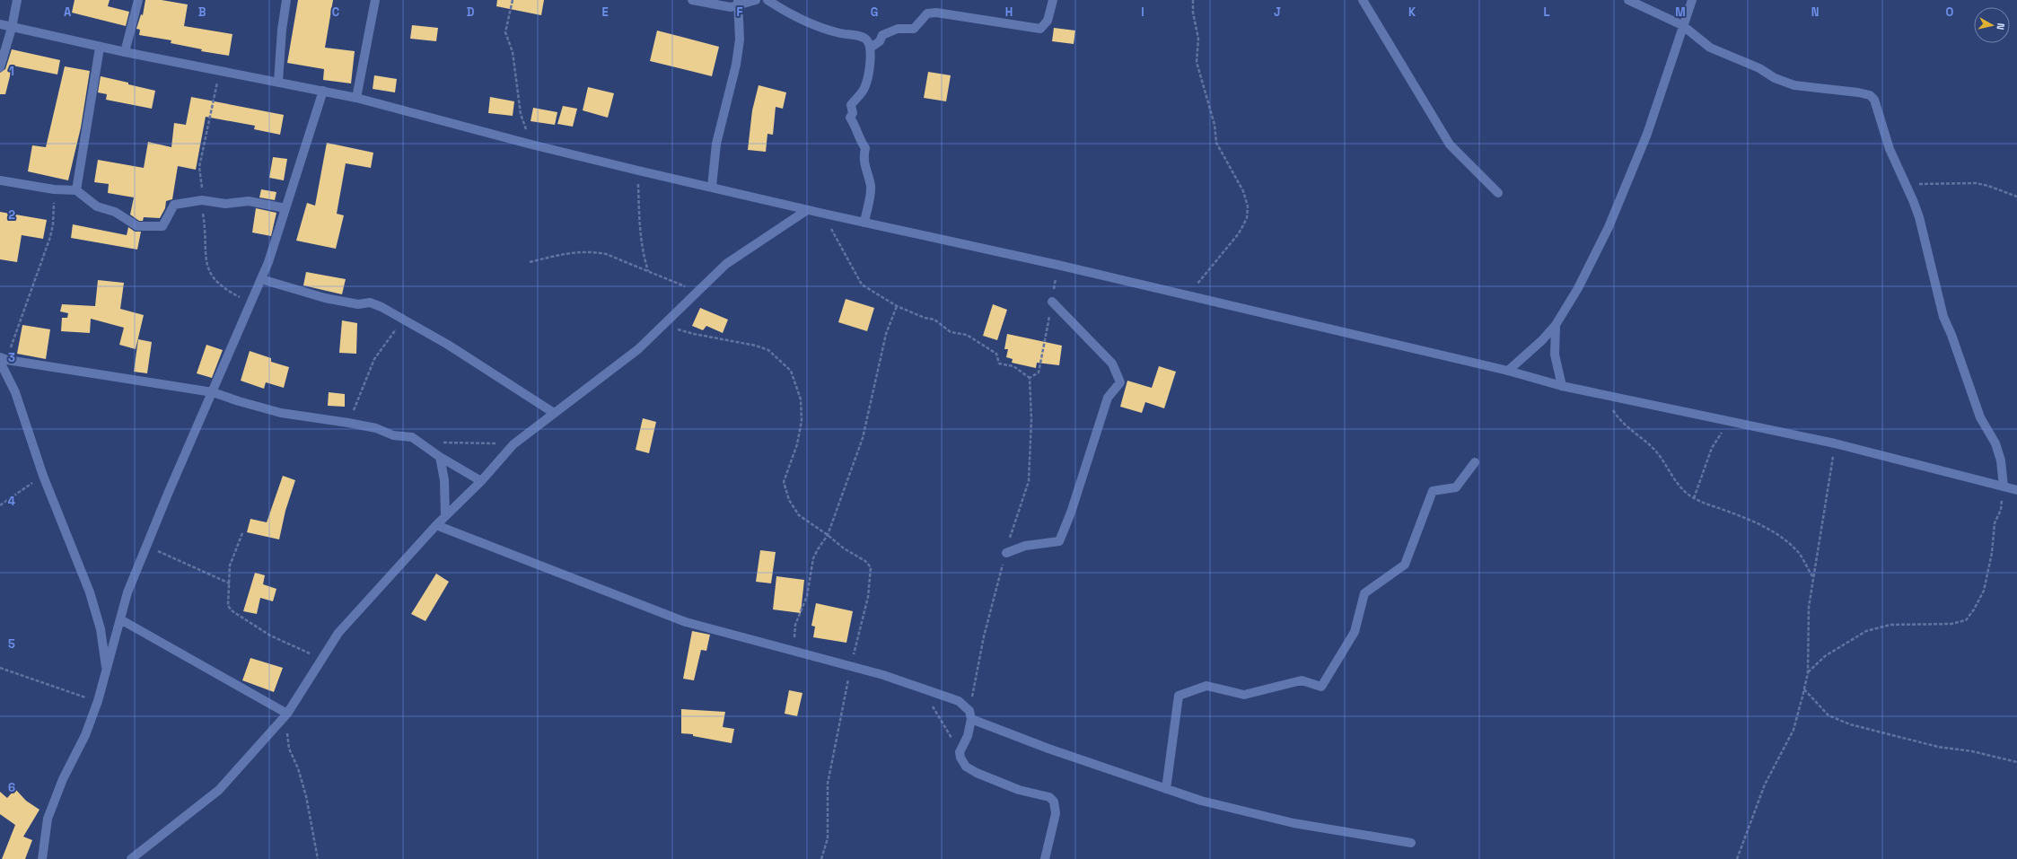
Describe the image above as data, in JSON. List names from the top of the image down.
{
  "north": "right",
  "grid": {
    "columns": [
      "A",
      "B",
      "C",
      "D",
      "E",
      "F",
      "G",
      "H",
      "I",
      "J",
      "K",
      "L",
      "M",
      "N",
      "O"
    ],
    "rows": [
      "1",
      "2",
      "3",
      "4",
      "5",
      "6"
    ]
  }
}
